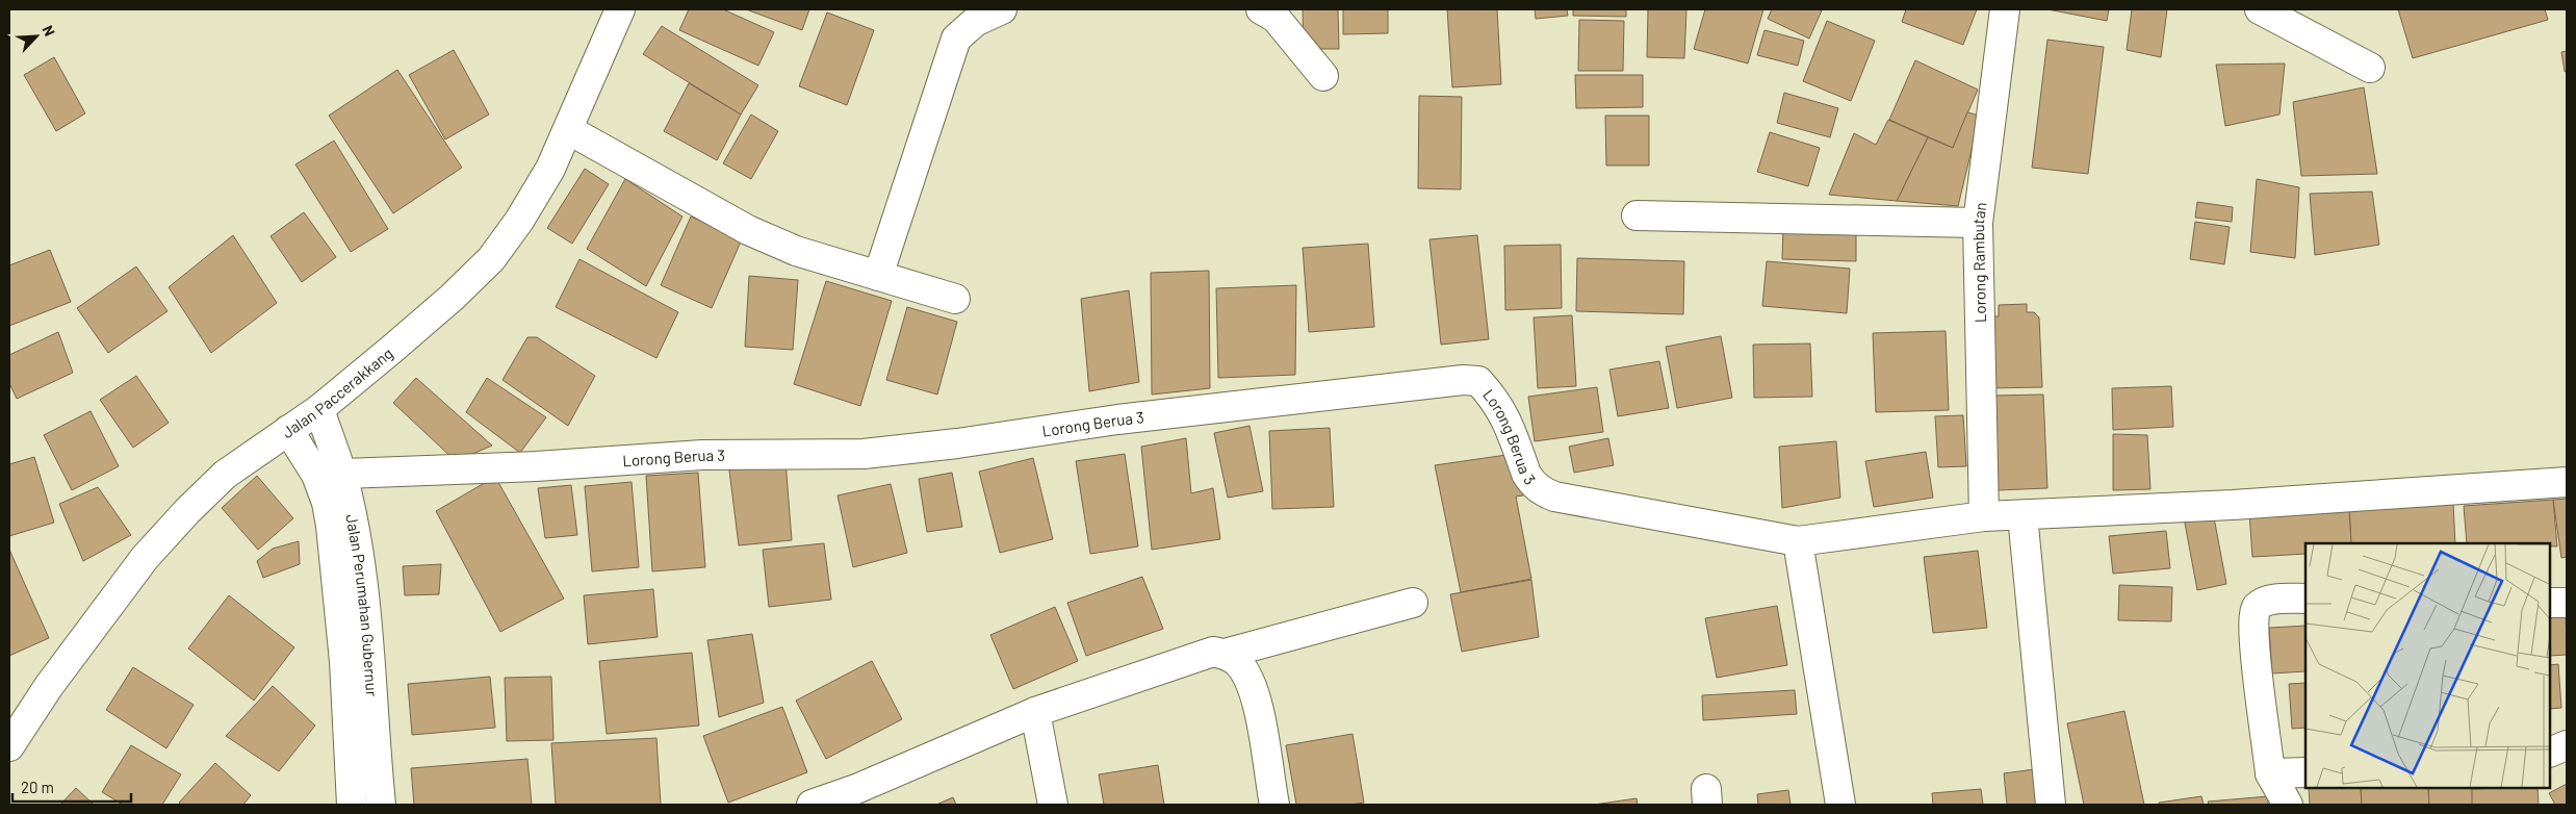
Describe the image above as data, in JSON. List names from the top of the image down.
{
  "streets": {
    "street": [
      "Lorong Rambutan",
      "Jalan Paccerakkang",
      "Lorong Berua 3",
      "Jalan Perumahan Gubernur"
    ]
  },
  "crossings": [
    ["Lorong Rambutan", "Lorong Berua 3"],
    ["Jalan Paccerakkang", "Jalan Perumahan Gubernur"],
    ["Lorong Berua 3", "Jalan Perumahan Gubernur"]
  ],
  "scale_bar": "20 m",
  "north": "top right"
}
